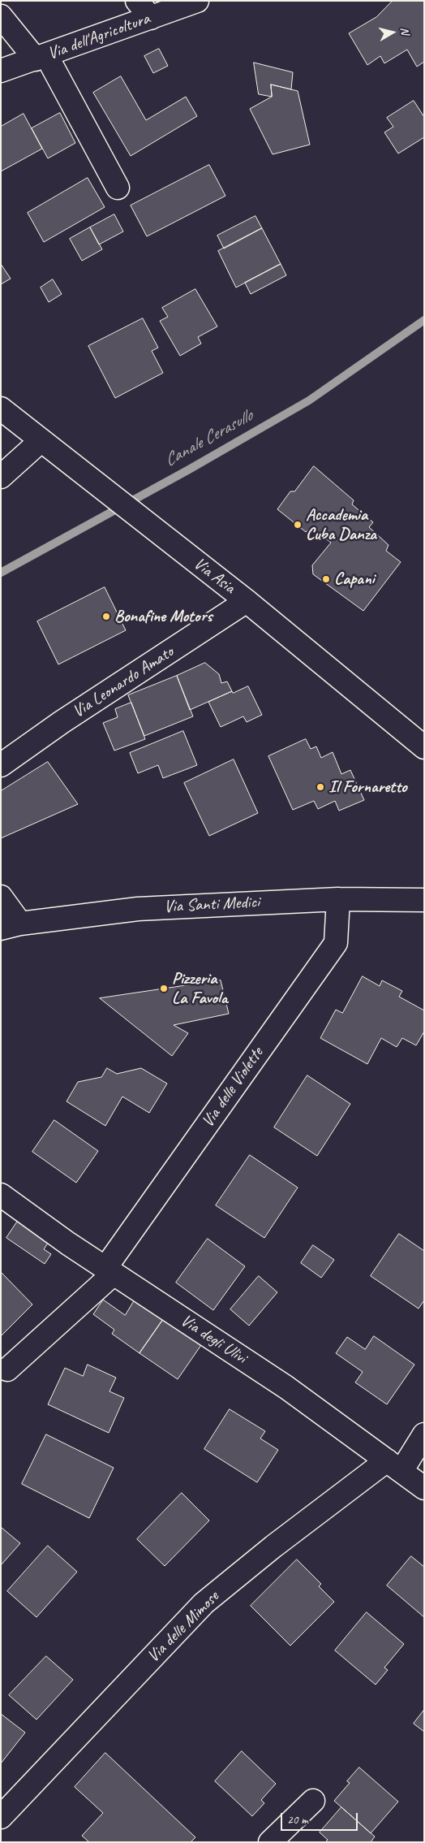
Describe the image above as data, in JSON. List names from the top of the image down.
{
  "streets": {
    "street": [
      "Via dell'Agricoltura",
      "Via Asia",
      "Via Leonardo Amato",
      "Via Santi Medici",
      "Via delle Violette",
      "Via degli Ulivi",
      "Via delle Mimose"
    ]
  },
  "crossings": [
    ["Via Asia", "Via Leonardo Amato"],
    ["Via Santi Medici", "Via delle Violette"],
    ["Via delle Violette", "Via degli Ulivi"],
    ["Via degli Ulivi", "Via delle Mimose"]
  ],
  "water": ["Canale Cerasullo"],
  "places": [
    "Accademia Cuba Danza",
    "Capani",
    "Bonafine Motors",
    "Il Fornaretto",
    "Pizzeria La Favola"
  ],
  "scale_bar": "20 m",
  "north": "right"
}
